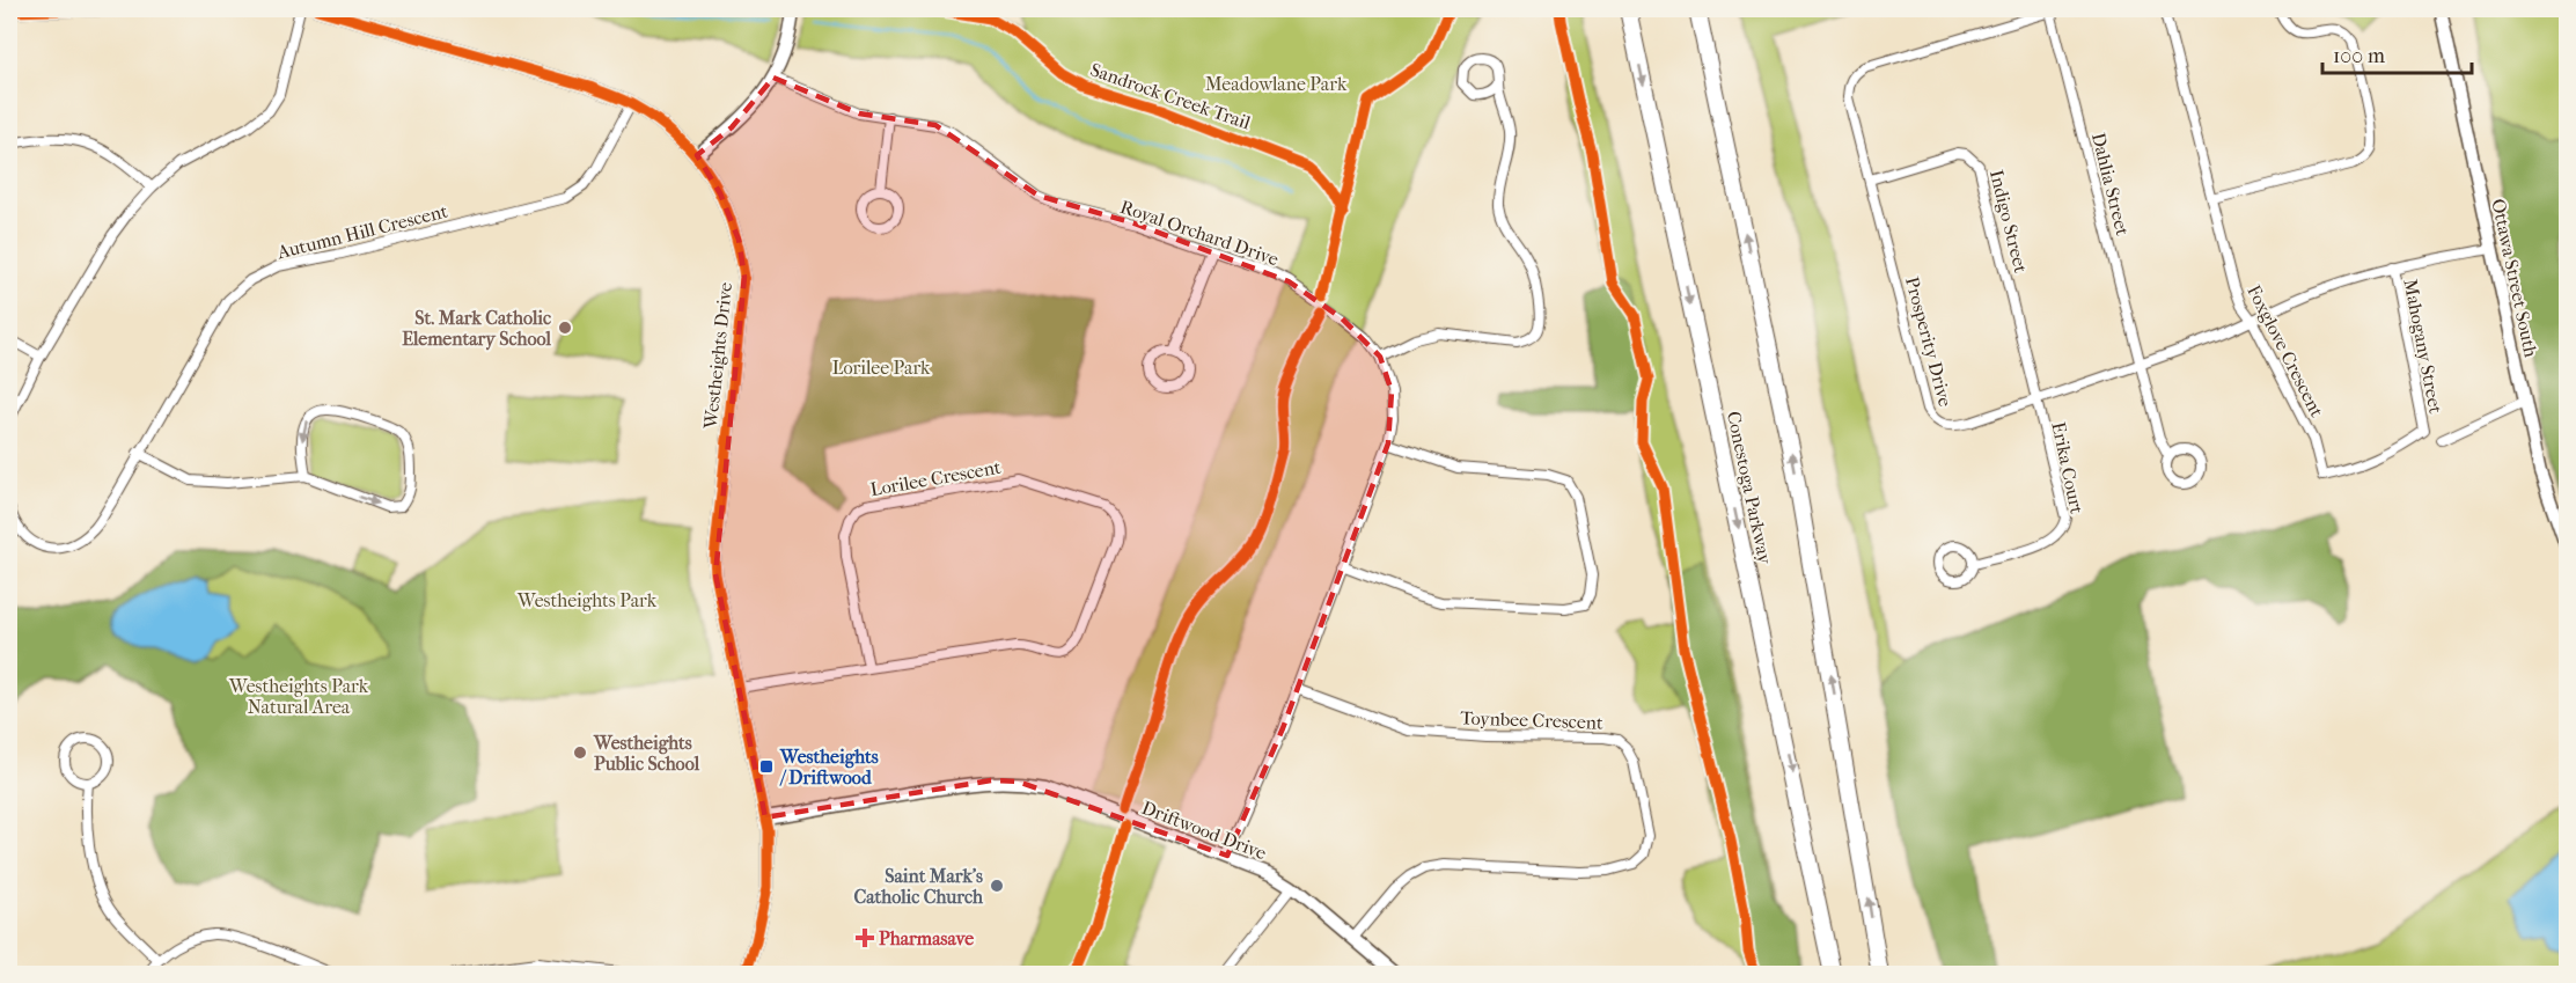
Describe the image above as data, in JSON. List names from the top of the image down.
{
  "streets": {
    "highway": ["Conestoga Parkway"],
    "street": [
      "Dahlia Street",
      "Indigo Street",
      "Autumn Hill Crescent",
      "Royal Orchard Drive",
      "Ottawa Street South",
      "Prosperity Drive",
      "Mahogany Street",
      "Foxglove Crescent",
      "Westheights Drive",
      "Erika Court",
      "Lorilee Crescent",
      "Toynbee Crescent",
      "Driftwood Drive"
    ],
    "cycle path": ["Sandrock Creek Trail"]
  },
  "crossings": [
    ["Dahlia Street", "Prosperity Drive"],
    ["Indigo Street", "Prosperity Drive"],
    ["Indigo Street", "Erika Court"],
    ["Autumn Hill Crescent", "Westheights Drive"],
    ["Royal Orchard Drive", "Toynbee Crescent"],
    ["Royal Orchard Drive", "Driftwood Drive"],
    ["Ottawa Street South", "Prosperity Drive"],
    ["Prosperity Drive", "Mahogany Street"],
    ["Prosperity Drive", "Foxglove Crescent"],
    ["Prosperity Drive", "Erika Court"],
    ["Mahogany Street", "Foxglove Crescent"],
    ["Westheights Drive", "Lorilee Crescent"],
    ["Westheights Drive", "Driftwood Drive"],
    ["Toynbee Crescent", "Driftwood Drive"]
  ],
  "parks": [
    "Meadowlane Park",
    "Lorilee Park",
    "Westheights Park",
    "Westheights Park Natural Area"
  ],
  "places": {
    "other": ["St. Mark Catholic Elementary School", "Westheights Public School", "Saint Mark's Catholic Church"],
    "transit": ["Westheights / Driftwood"],
    "health": ["Pharmasave"]
  },
  "scale_bar": "100 m"
}
